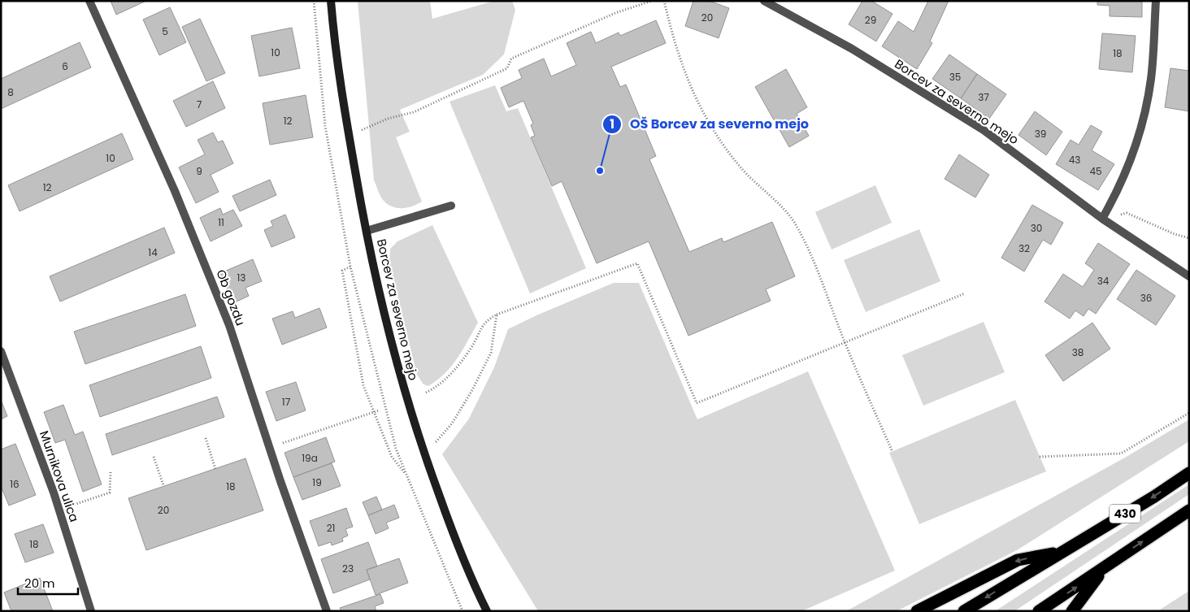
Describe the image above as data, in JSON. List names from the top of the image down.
{
  "streets": {
    "highway": ["430"],
    "street": ["Borcev za severno mejo", "Ob gozdu", "Murnikova ulica"]
  },
  "places": ["OŠ Borcev za severno mejo"],
  "house_numbers": [
    "20",
    "29",
    "5",
    "10",
    "18",
    "6",
    "35",
    "8",
    "37",
    "7",
    "12",
    "39",
    "10",
    "43",
    "9",
    "45",
    "12",
    "11",
    "30",
    "32",
    "14",
    "13",
    "34",
    "36",
    "38",
    "17",
    "19a",
    "19",
    "16",
    "18",
    "20",
    "21",
    "18",
    "23"
  ],
  "scale_bar": "20 m"
}
